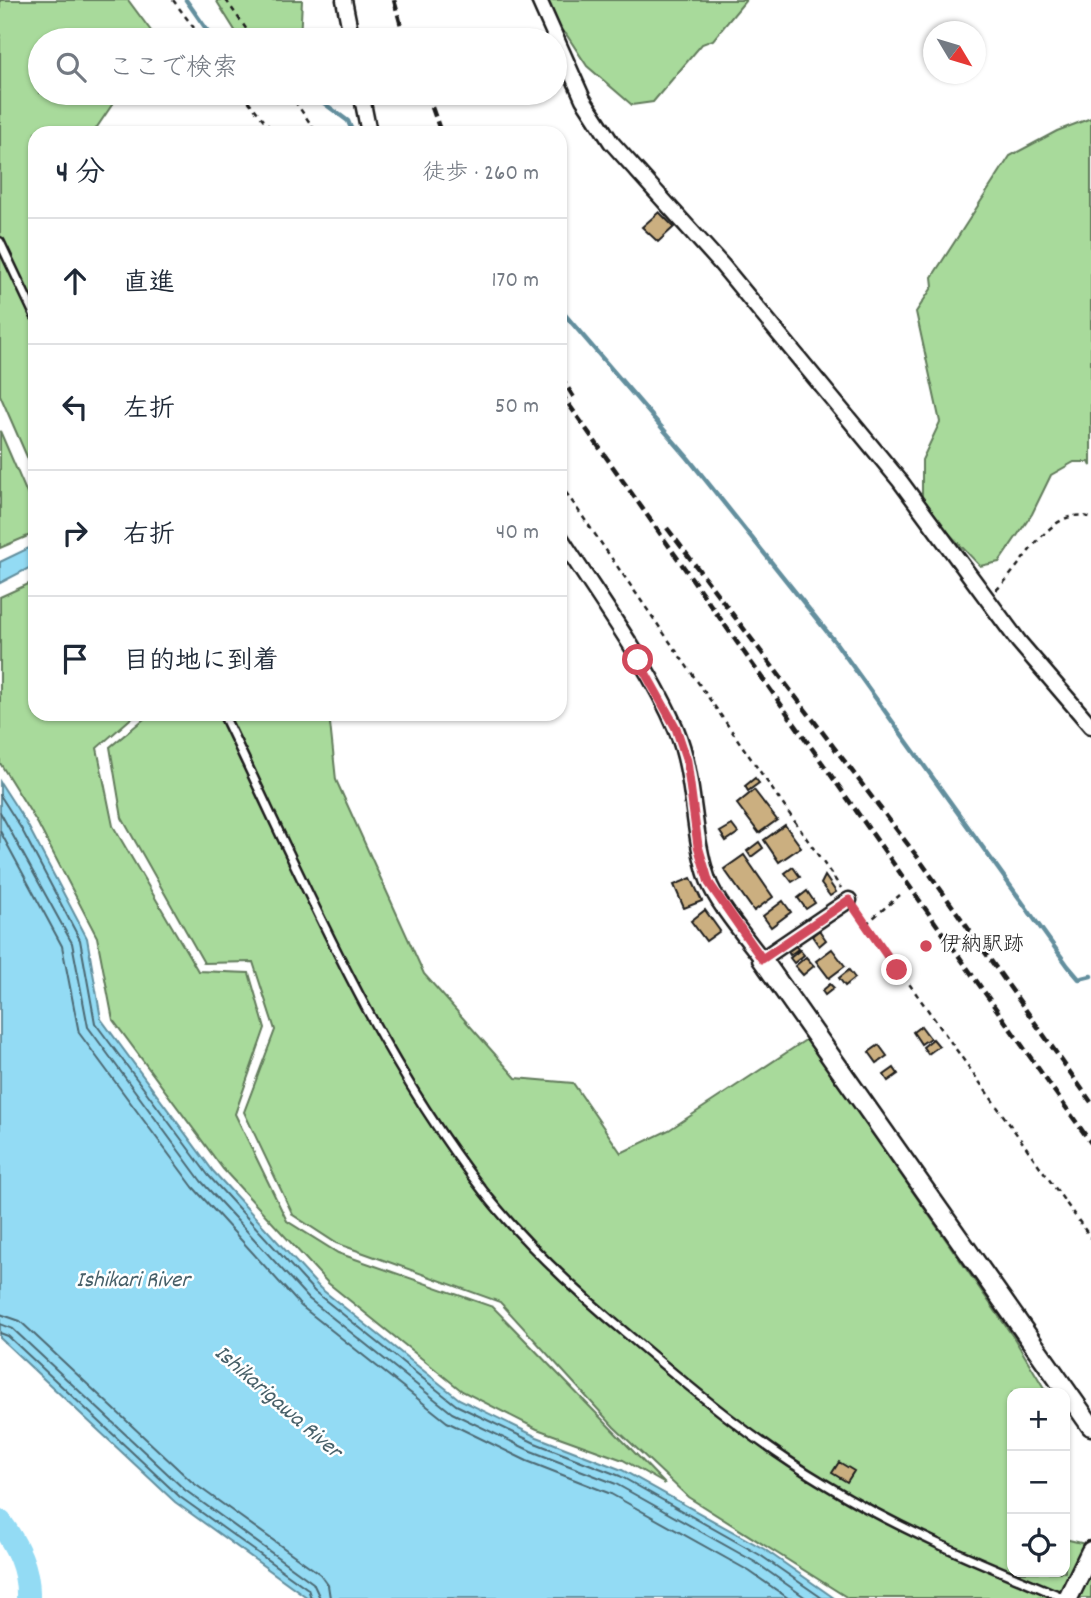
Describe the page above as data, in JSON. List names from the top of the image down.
{
  "water": ["Ishikari River", "Ishikarigawa River"],
  "places": ["伊納駅跡"],
  "north": "bottom right",
  "page": {
    "search": "ここで検索",
    "heading": ["4 分", "徒歩 · 260 m"],
    "list": [
      ["直進", "170 m"],
      ["左折", "50 m"],
      ["右折", "40 m"],
      "目的地に到着"
    ],
    "map_buttons": ["+", "−"]
  }
}
